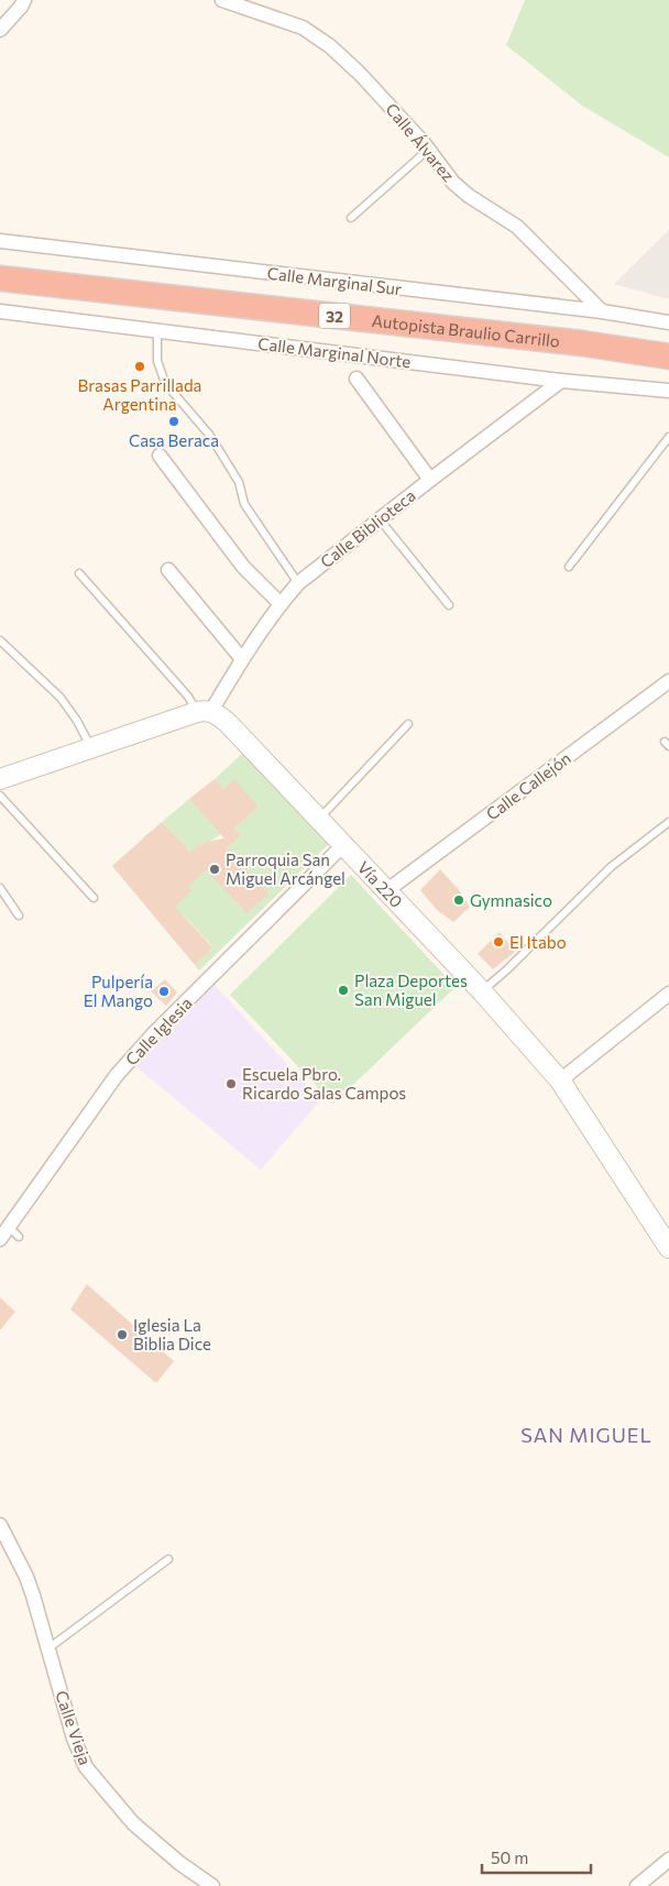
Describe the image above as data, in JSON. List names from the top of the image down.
{
  "streets": {
    "highway": ["32", "Autopista Braulio Carrillo"],
    "main road": ["Vía 220"],
    "street": [
      "Calle Álvarez",
      "Calle Marginal Sur",
      "Calle Marginal Norte",
      "Calle Biblioteca",
      "Calle Callejón",
      "Calle Iglesia",
      "Calle Vieja"
    ]
  },
  "crossings": [
    ["Calle Álvarez", "Calle Marginal Sur"],
    ["Calle Marginal Norte", "Calle Biblioteca"],
    ["Calle Biblioteca", "Vía 220"],
    ["Calle Callejón", "Vía 220"],
    ["Vía 220", "Calle Iglesia"]
  ],
  "districts": ["SAN MIGUEL"],
  "places": [
    "Brasas Parrillada Argentina",
    "Casa Beraca",
    "Parroquia San Miguel Arcángel",
    "Gymnasico",
    "El Itabo",
    "Plaza Deportes San Miguel",
    "Pulpería El Mango",
    "Escuela Pbro. Ricardo Salas Campos",
    "Iglesia La Biblia Dice"
  ],
  "scale_bar": "50 m"
}
